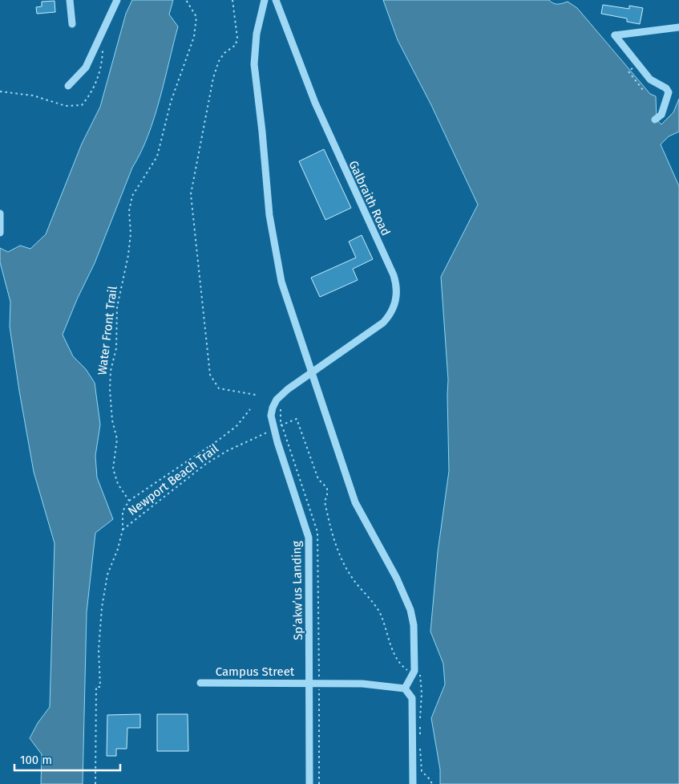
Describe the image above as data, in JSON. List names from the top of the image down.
{
  "streets": {
    "street": ["Galbraith Road", "Sp’akw’us Landing", "Campus Street"],
    "path": ["Water Front Trail", "Newport Beach Trail"]
  },
  "crossings": [
    ["Galbraith Road", "Sp’akw’us Landing"],
    ["Sp’akw’us Landing", "Campus Street"]
  ],
  "scale_bar": "100 m"
}
